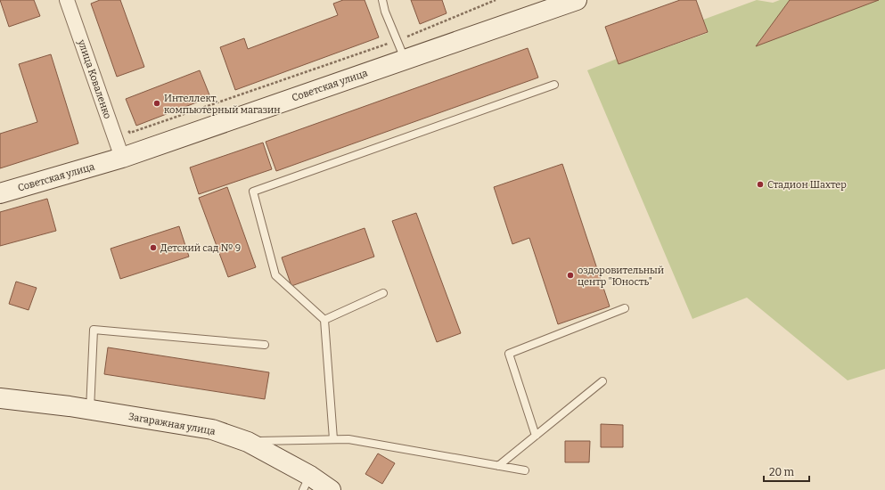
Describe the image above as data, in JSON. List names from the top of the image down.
{
  "streets": {
    "main road": ["Советская улица", "Загаражная улица"],
    "street": ["улица Коваленко"]
  },
  "crossings": [
    ["улица Коваленко", "Советская улица"]
  ],
  "places": [
    "Интеллект, компьютерный магазин",
    "Стадион Шахтер",
    "Детский сад № 9",
    "оздоровительный центр \"Юность\""
  ],
  "scale_bar": "20 m"
}
